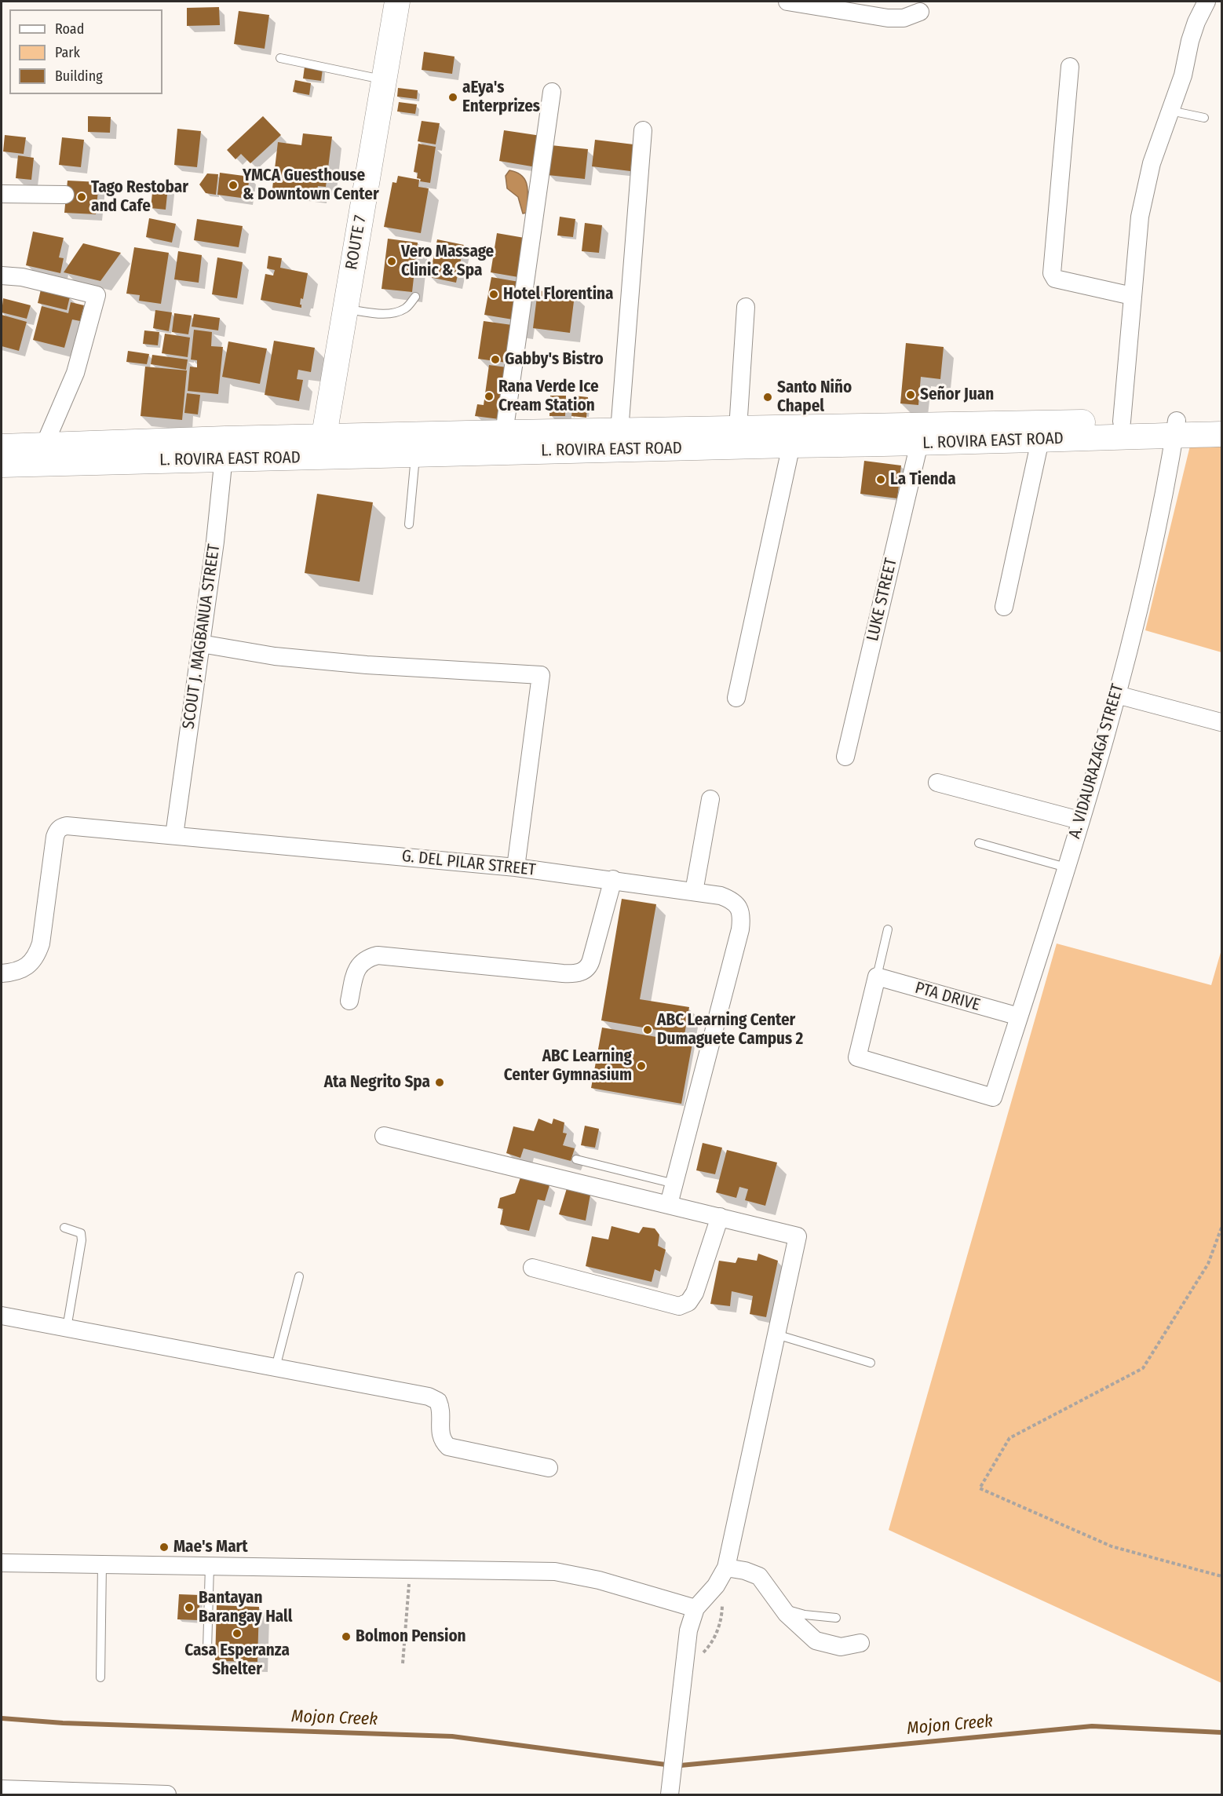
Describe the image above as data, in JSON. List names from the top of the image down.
{
  "streets": {
    "main road": ["ROUTE 7", "L. ROVIRA EAST ROAD"],
    "street": [
      "LUKE STREET",
      "SCOUT J. MAGBANUA STREET",
      "A. VIDAURAZAGA STREET",
      "G. DEL PILAR STREET",
      "PTA DRIVE"
    ]
  },
  "crossings": [
    ["ROUTE 7", "L. ROVIRA EAST ROAD"],
    ["L. ROVIRA EAST ROAD", "LUKE STREET"],
    ["L. ROVIRA EAST ROAD", "SCOUT J. MAGBANUA STREET"],
    ["L. ROVIRA EAST ROAD", "A. VIDAURAZAGA STREET"],
    ["SCOUT J. MAGBANUA STREET", "G. DEL PILAR STREET"],
    ["A. VIDAURAZAGA STREET", "PTA DRIVE"]
  ],
  "water": ["Mojon Creek"],
  "places": [
    "aEya's Enterprizes",
    "YMCA Guesthouse & Downtown Center",
    "Tago Restobar and Cafe",
    "Vero Massage Clinic & Spa",
    "Hotel Florentina",
    "Gabby's Bistro",
    "Señor Juan",
    "Rana Verde Ice Cream Station",
    "Santo Niño Chapel",
    "La Tienda",
    "ABC Learning Center Dumaguete Campus 2",
    "ABC Learning Center Gymnasium",
    "Ata Negrito Spa",
    "Mae's Mart",
    "Bantayan Barangay Hall",
    "Casa Esperanza Shelter",
    "Bolmon Pension"
  ],
  "legend": ["Road", "Park", "Building"]
}
